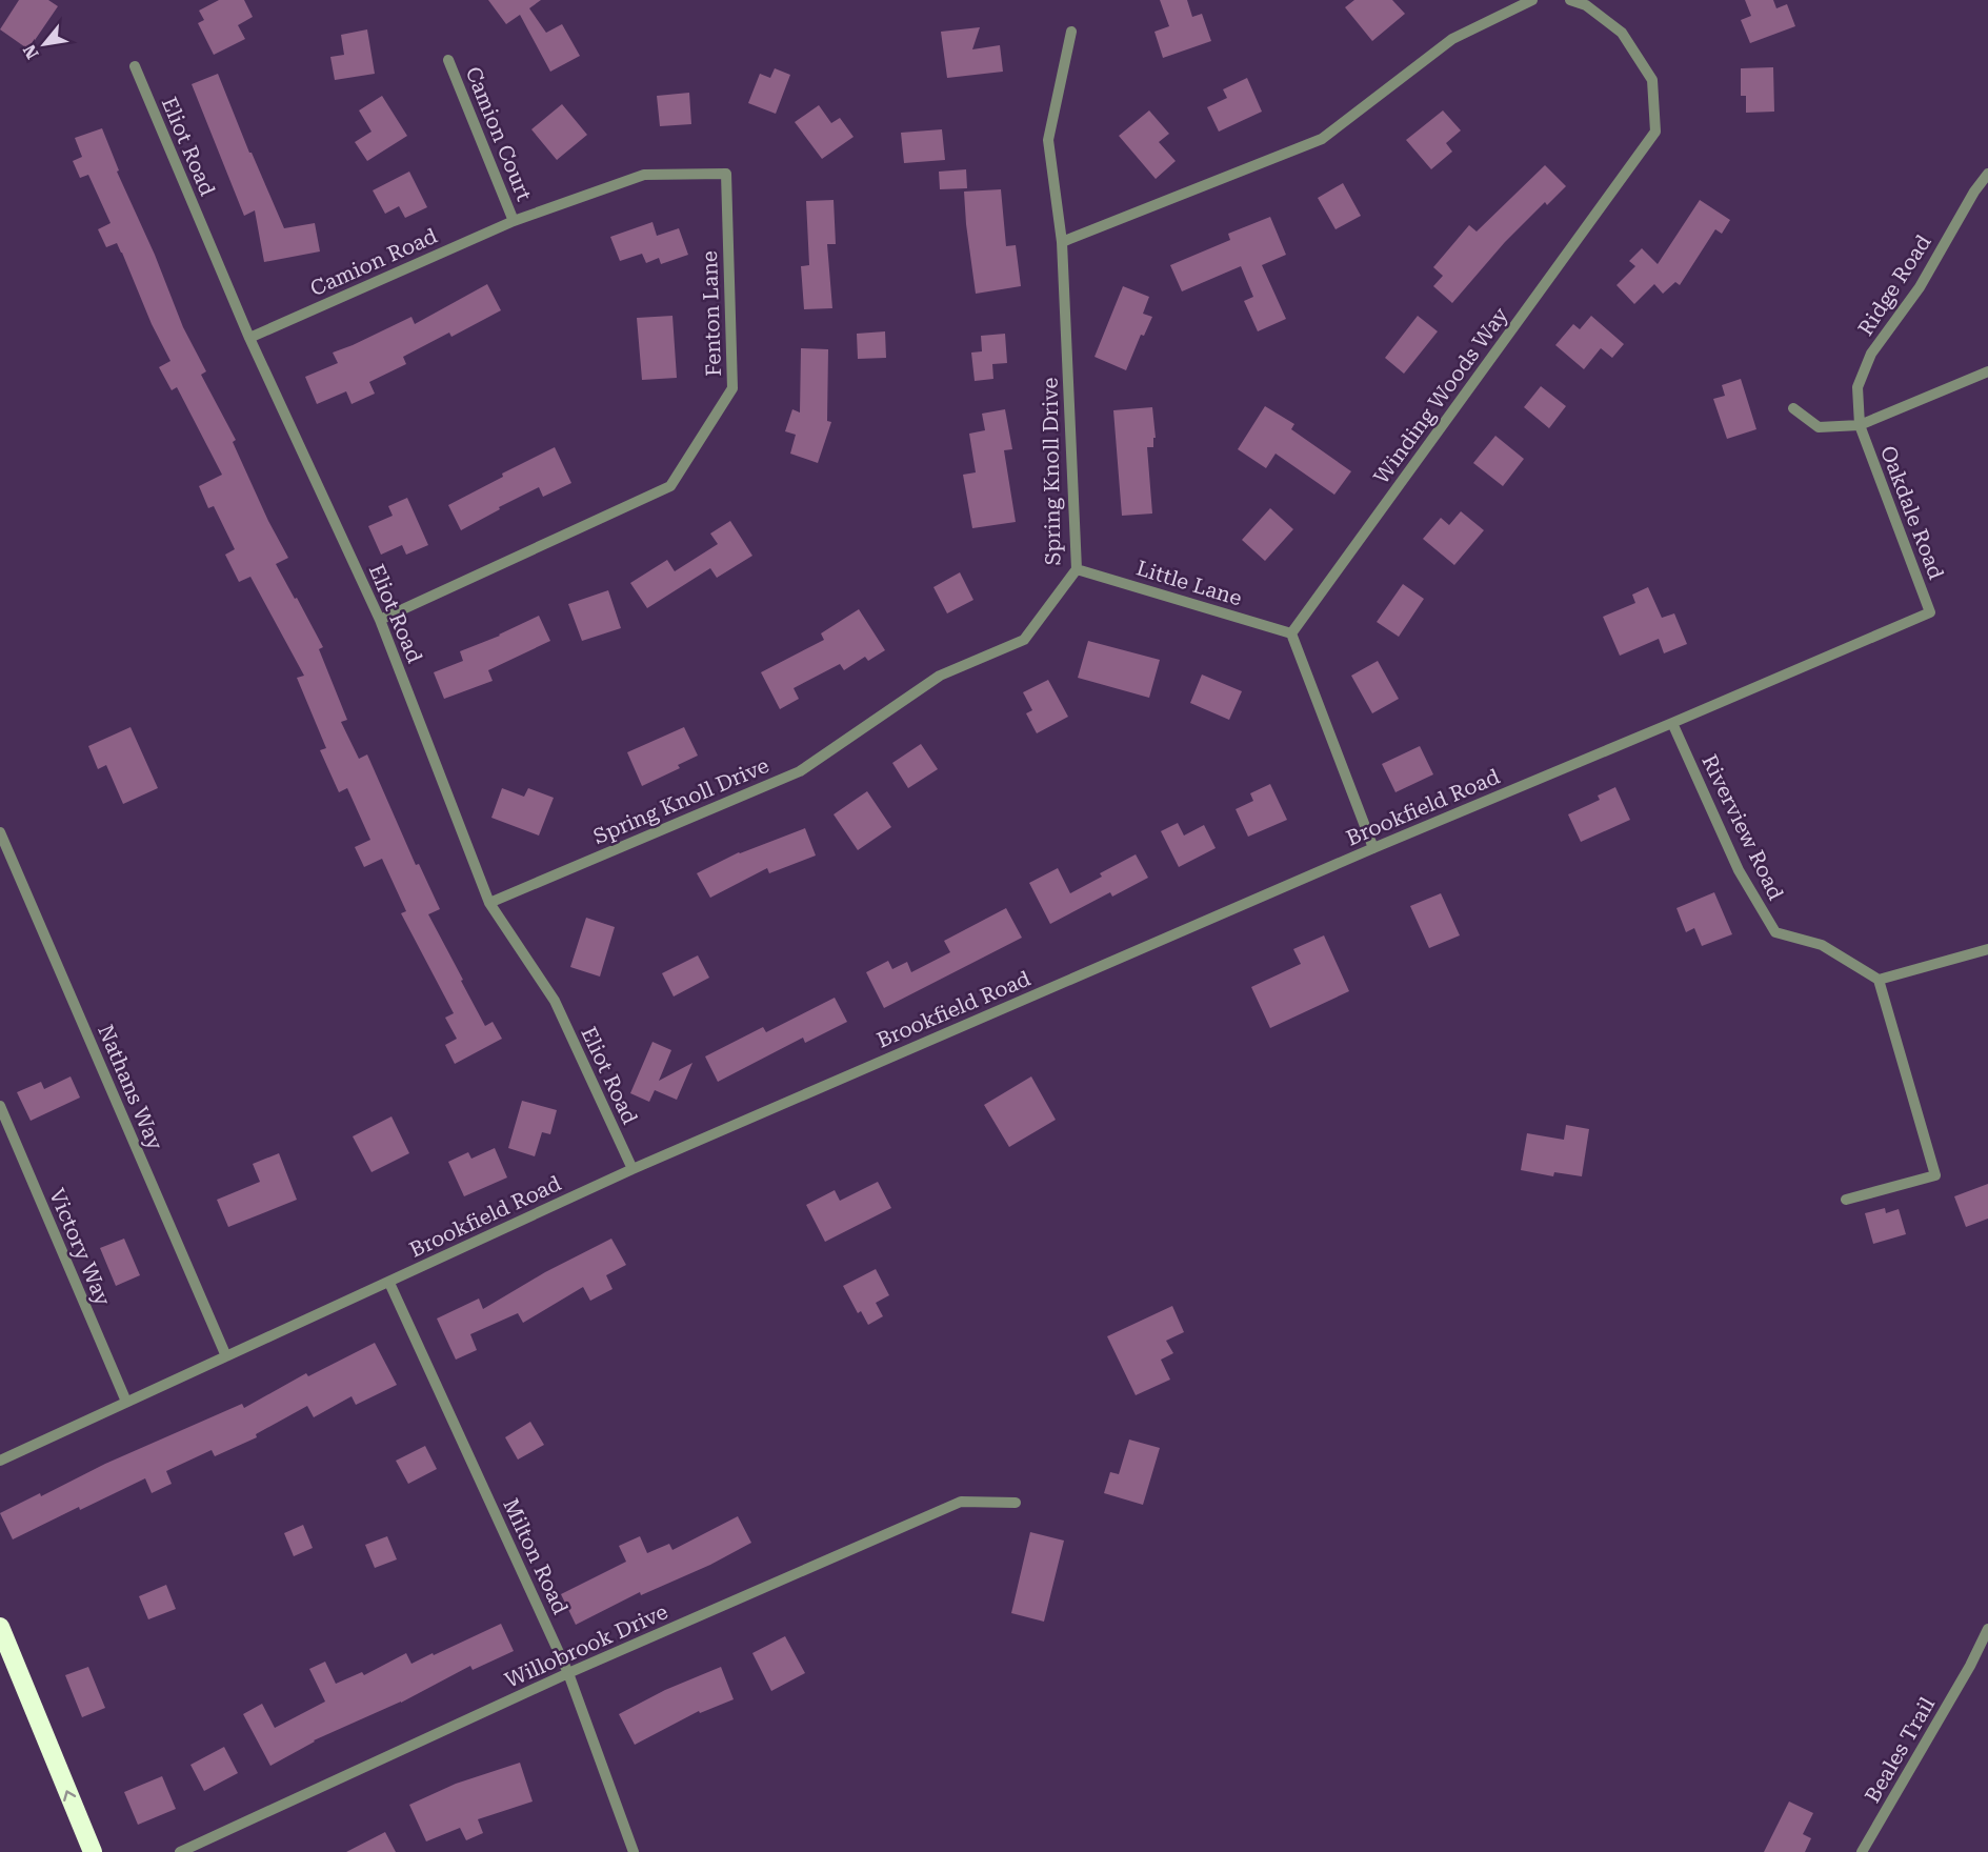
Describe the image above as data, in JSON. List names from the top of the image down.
{
  "streets": {
    "street": [
      "Camion Court",
      "Eliot Road",
      "Camion Road",
      "Ridge Road",
      "Fenton Lane",
      "Winding Woods Way",
      "Spring Knoll Drive",
      "Oakdale Road",
      "Little Lane",
      "Brookfield Road",
      "Riverview Road",
      "Nathans Way",
      "Victory Way",
      "Milton Road",
      "Willobrook Drive",
      "Beales Trail"
    ]
  },
  "crossings": [
    ["Camion Court", "Camion Road"],
    ["Camion Court", "Fenton Lane"],
    ["Eliot Road", "Camion Road"],
    ["Eliot Road", "Fenton Lane"],
    ["Eliot Road", "Spring Knoll Drive"],
    ["Eliot Road", "Brookfield Road"],
    ["Camion Road", "Fenton Lane"],
    ["Ridge Road", "Oakdale Road"],
    ["Winding Woods Way", "Little Lane"],
    ["Spring Knoll Drive", "Little Lane"],
    ["Oakdale Road", "Brookfield Road"],
    ["Brookfield Road", "Riverview Road"],
    ["Brookfield Road", "Nathans Way"],
    ["Brookfield Road", "Victory Way"],
    ["Brookfield Road", "Milton Road"],
    ["Milton Road", "Willobrook Drive"]
  ],
  "north": "bottom left"
}
